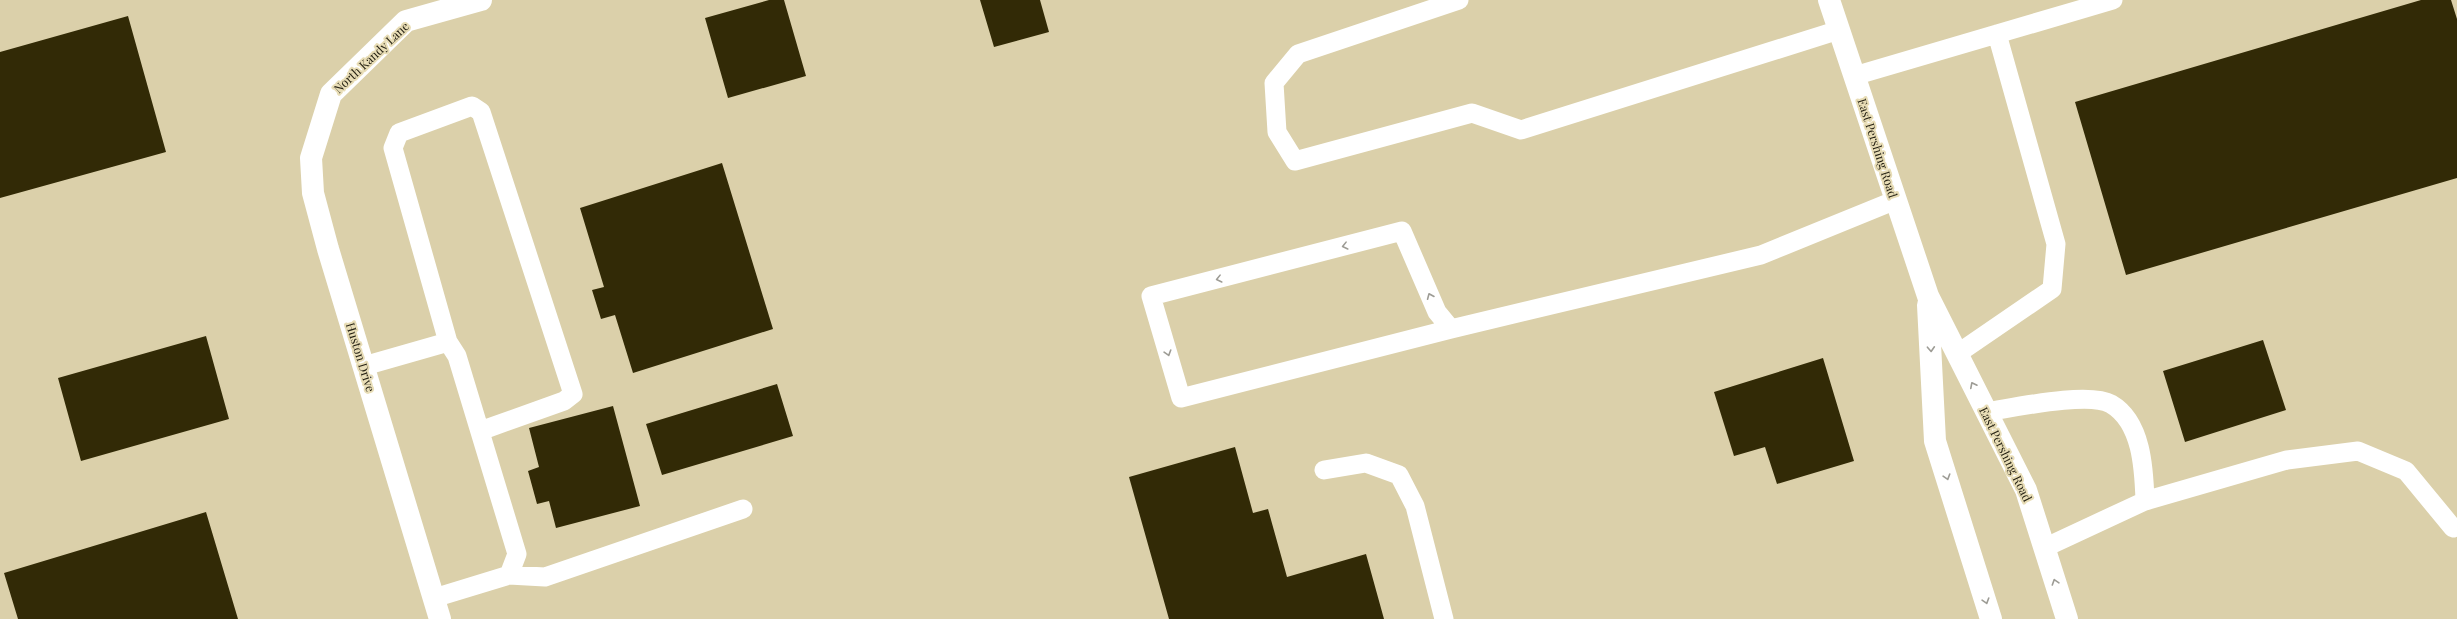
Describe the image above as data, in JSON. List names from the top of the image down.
{
  "streets": {
    "main road": ["North Kandy Lane", "East Pershing Road", "Huston Drive"]
  },
  "crossings": [
    ["North Kandy Lane", "Huston Drive"]
  ]
}
